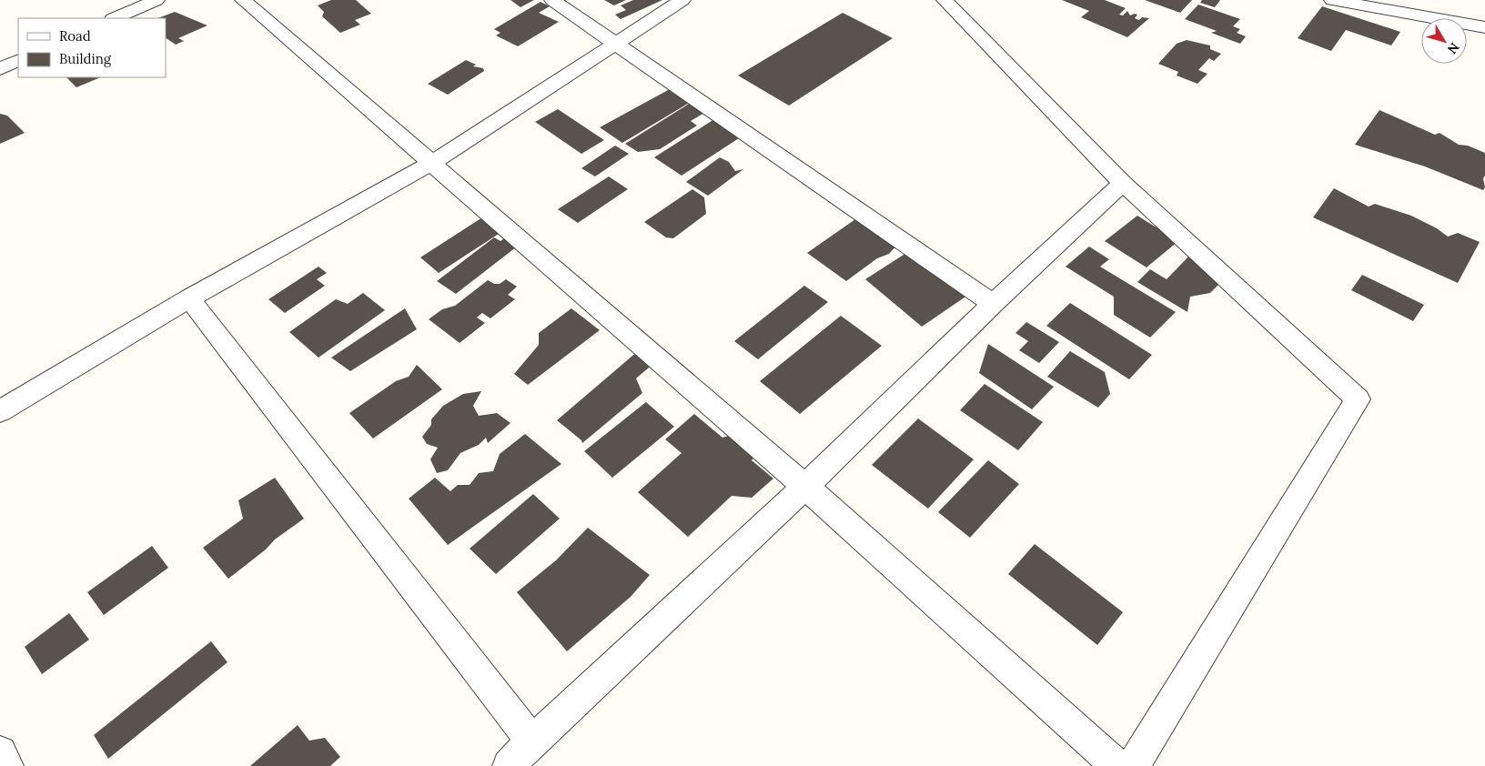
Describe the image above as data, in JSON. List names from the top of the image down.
{
  "legend": ["Road", "Building"],
  "north": "bottom right"
}
